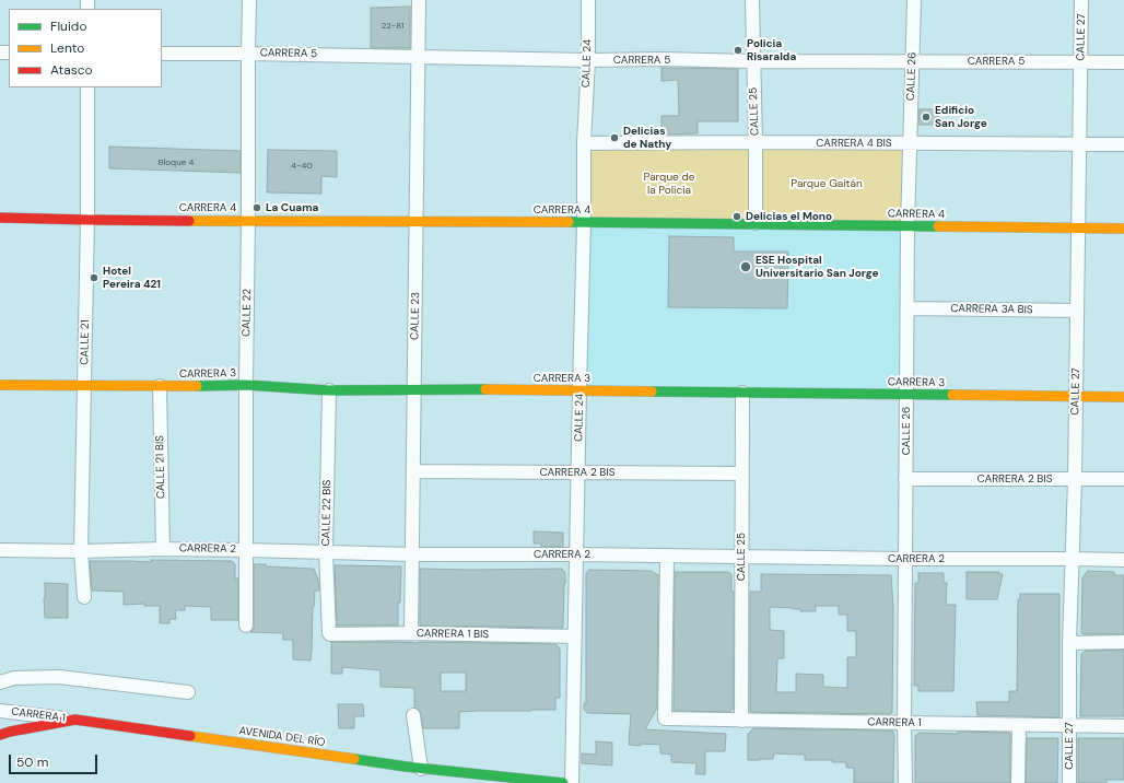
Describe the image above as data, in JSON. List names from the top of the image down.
{
  "streets": {
    "main road": ["CARRERA 4", "CARRERA 3", "AVENIDA DEL RÍO"],
    "street": [
      "CALLE 27",
      "CARRERA 5",
      "CALLE 24",
      "CALLE 26",
      "CALLE 25",
      "CARRERA 4 BIS",
      "CARRERA 3A BIS",
      "CALLE 22",
      "CALLE 23",
      "CALLE 21",
      "CALLE 21 BIS",
      "CARRERA 2 BIS",
      "CALLE 22 BIS",
      "CARRERA 2",
      "CARRERA 1 BIS",
      "CARRERA 1"
    ]
  },
  "crossings": [
    ["CALLE 27", "CARRERA 5"],
    ["CALLE 27", "CARRERA 4 BIS"],
    ["CALLE 27", "CARRERA 4"],
    ["CALLE 27", "CARRERA 3A BIS"],
    ["CALLE 27", "CARRERA 3"],
    ["CALLE 27", "CARRERA 2 BIS"],
    ["CALLE 27", "CARRERA 2"],
    ["CALLE 27", "CARRERA 1"],
    ["CARRERA 5", "CALLE 24"],
    ["CARRERA 5", "CALLE 26"],
    ["CARRERA 5", "CALLE 25"],
    ["CARRERA 5", "CALLE 22"],
    ["CARRERA 5", "CALLE 23"],
    ["CALLE 24", "CARRERA 4 BIS"],
    ["CALLE 24", "CARRERA 4"],
    ["CALLE 24", "CARRERA 3"],
    ["CALLE 24", "CARRERA 2 BIS"],
    ["CALLE 24", "CARRERA 2"],
    ["CALLE 24", "CARRERA 1 BIS"],
    ["CALLE 26", "CARRERA 4 BIS"],
    ["CALLE 26", "CARRERA 4"],
    ["CALLE 26", "CARRERA 3A BIS"],
    ["CALLE 26", "CARRERA 3"],
    ["CALLE 26", "CARRERA 2 BIS"],
    ["CALLE 26", "CARRERA 2"],
    ["CALLE 26", "CARRERA 1"],
    ["CALLE 25", "CARRERA 4 BIS"],
    ["CALLE 25", "CARRERA 4"],
    ["CALLE 25", "CARRERA 3"],
    ["CALLE 25", "CARRERA 2 BIS"],
    ["CALLE 25", "CARRERA 2"],
    ["CALLE 25", "CARRERA 1"],
    ["CARRERA 4", "CALLE 22"],
    ["CARRERA 4", "CALLE 23"],
    ["CARRERA 4", "CALLE 21"],
    ["CALLE 22", "CARRERA 3"],
    ["CALLE 22", "CARRERA 2"],
    ["CALLE 23", "CARRERA 3"],
    ["CALLE 23", "CARRERA 2 BIS"],
    ["CALLE 23", "CARRERA 2"],
    ["CALLE 23", "CARRERA 1 BIS"],
    ["CALLE 21", "CARRERA 3"],
    ["CALLE 21", "CARRERA 2"],
    ["CARRERA 3", "CALLE 21 BIS"],
    ["CARRERA 3", "CALLE 22 BIS"],
    ["CALLE 21 BIS", "CARRERA 2"],
    ["CALLE 22 BIS", "CARRERA 2"],
    ["CALLE 22 BIS", "CARRERA 1 BIS"],
    ["CARRERA 2", "CARRERA 1"],
    ["CARRERA 1", "AVENIDA DEL RÍO"]
  ],
  "parks": ["Parque de la Policia", "Parque Gaitán"],
  "places": [
    "Policia Risaralda",
    "Edificio San Jorge",
    "Delicias de Nathy",
    "La Cuama",
    "Delicias el Mono",
    "ESE Hospital Universitario San Jorge",
    "Hotel Pereira 421"
  ],
  "house_numbers": ["22-81", "Bloque 4", "4-40"],
  "legend": ["Fluido", "Lento", "Atasco"],
  "scale_bar": "50 m"
}
